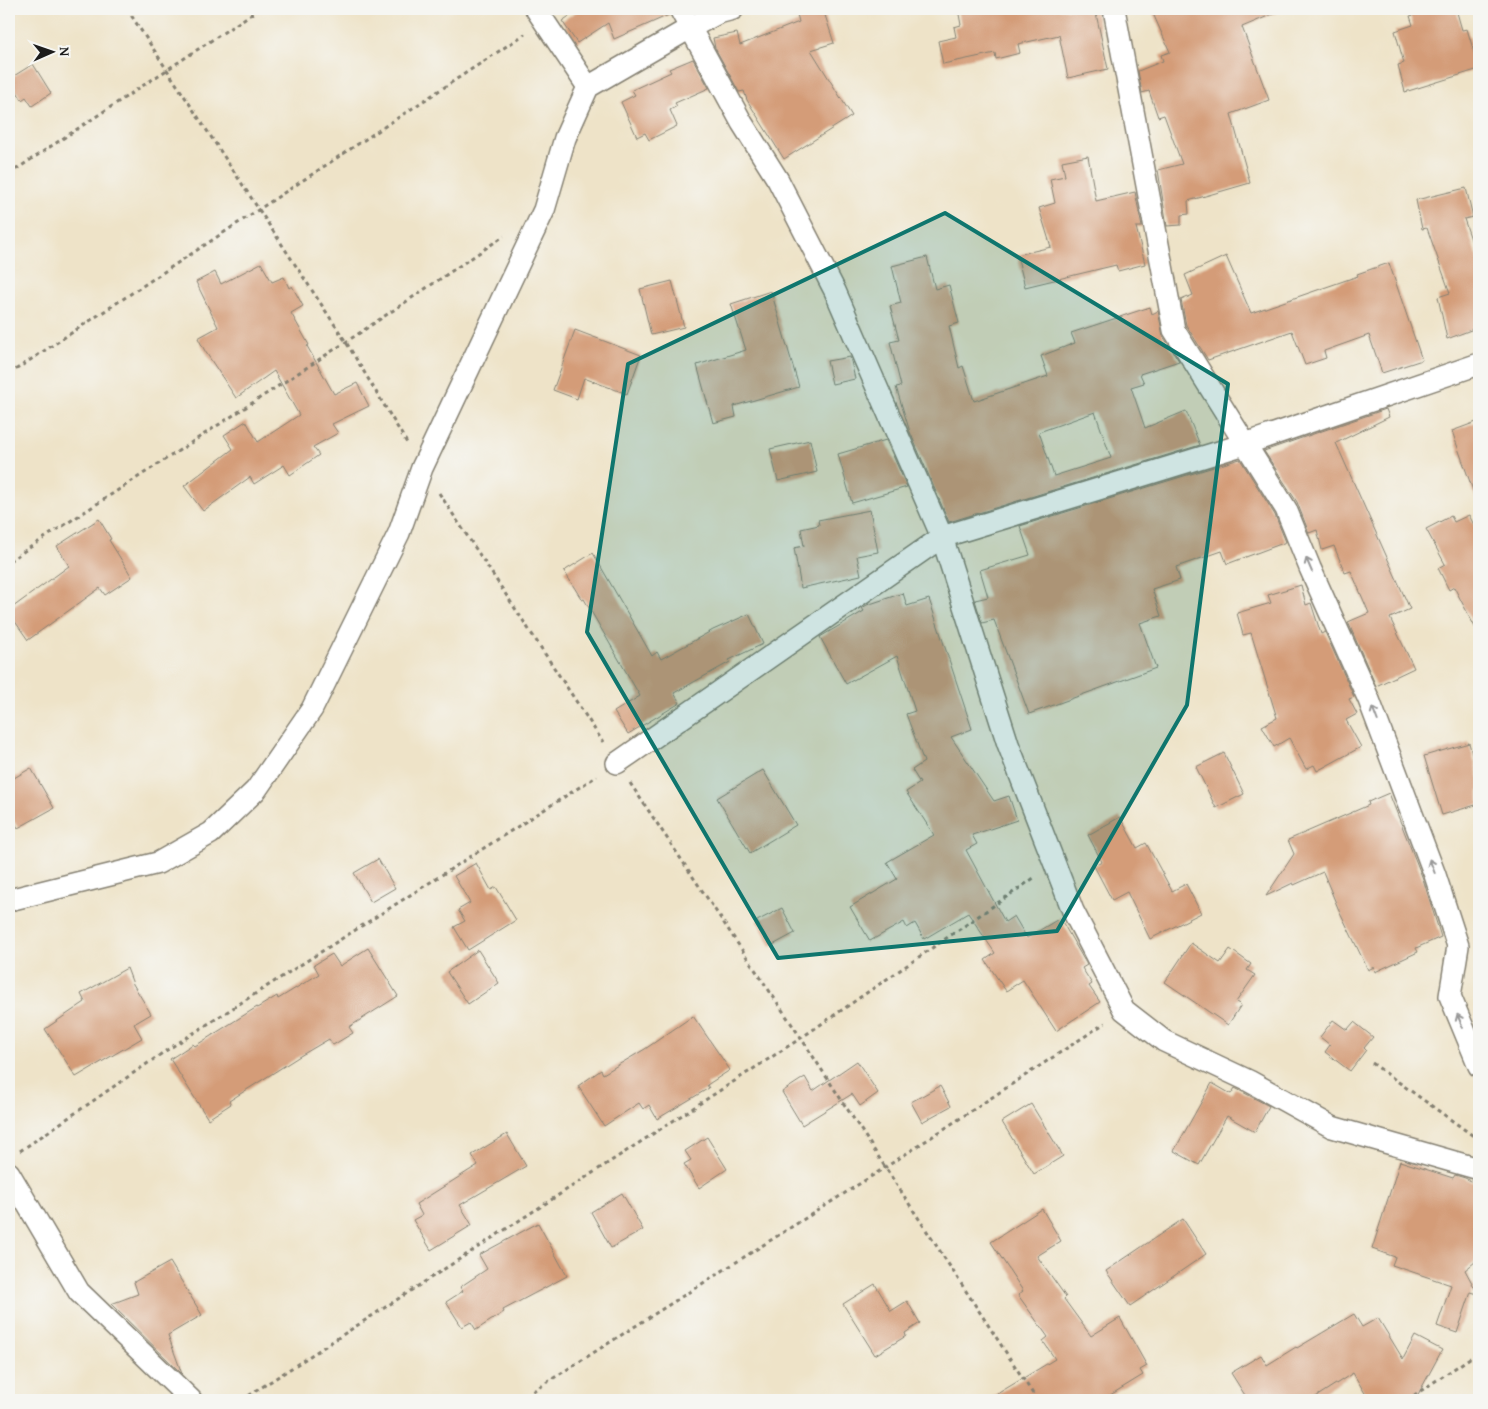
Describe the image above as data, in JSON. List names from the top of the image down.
{
  "north": "right"
}
